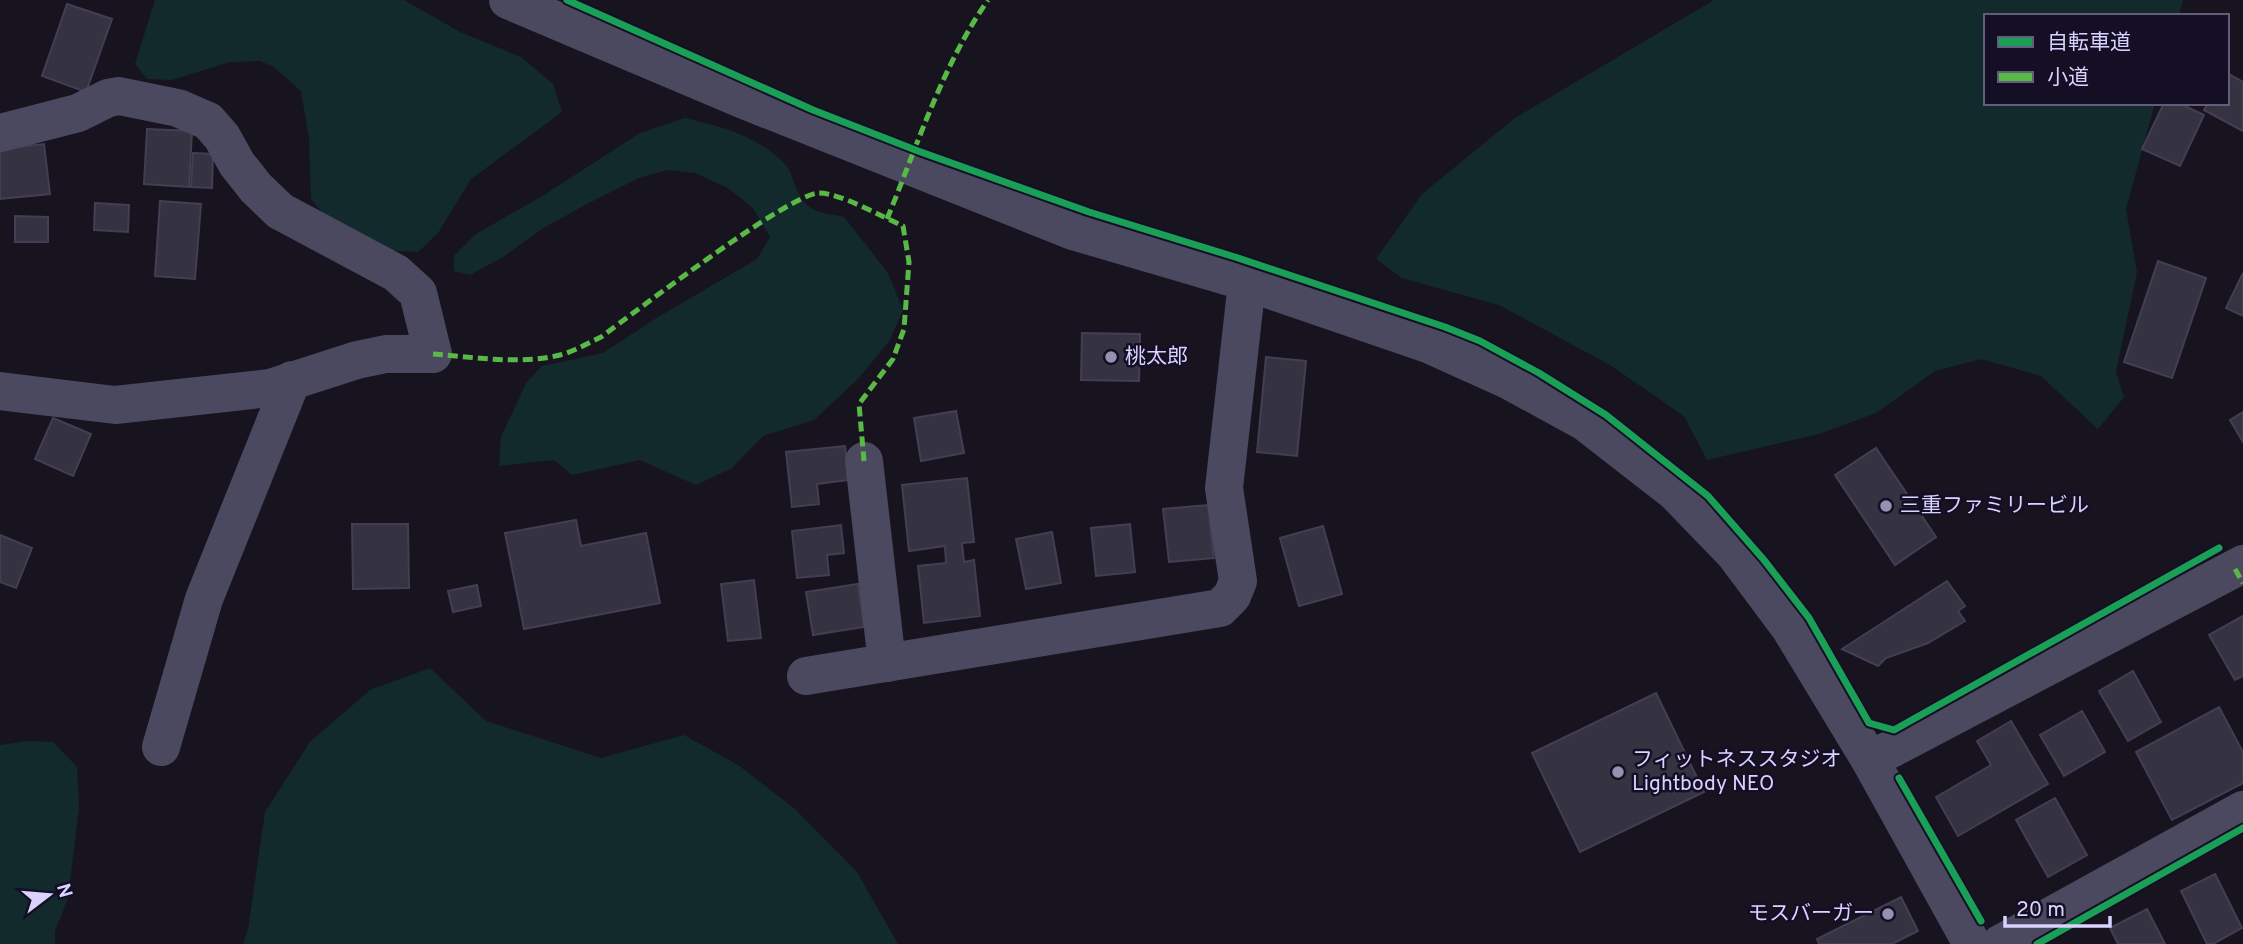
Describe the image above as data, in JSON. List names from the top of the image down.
{
  "places": [
    "桃太郎",
    "三重ファミリービル",
    "フィットネススタジオ Lightbody NEO",
    "モスバーガー"
  ],
  "legend": ["自転車道", "小道"],
  "scale_bar": "20 m",
  "north": "right"
}
